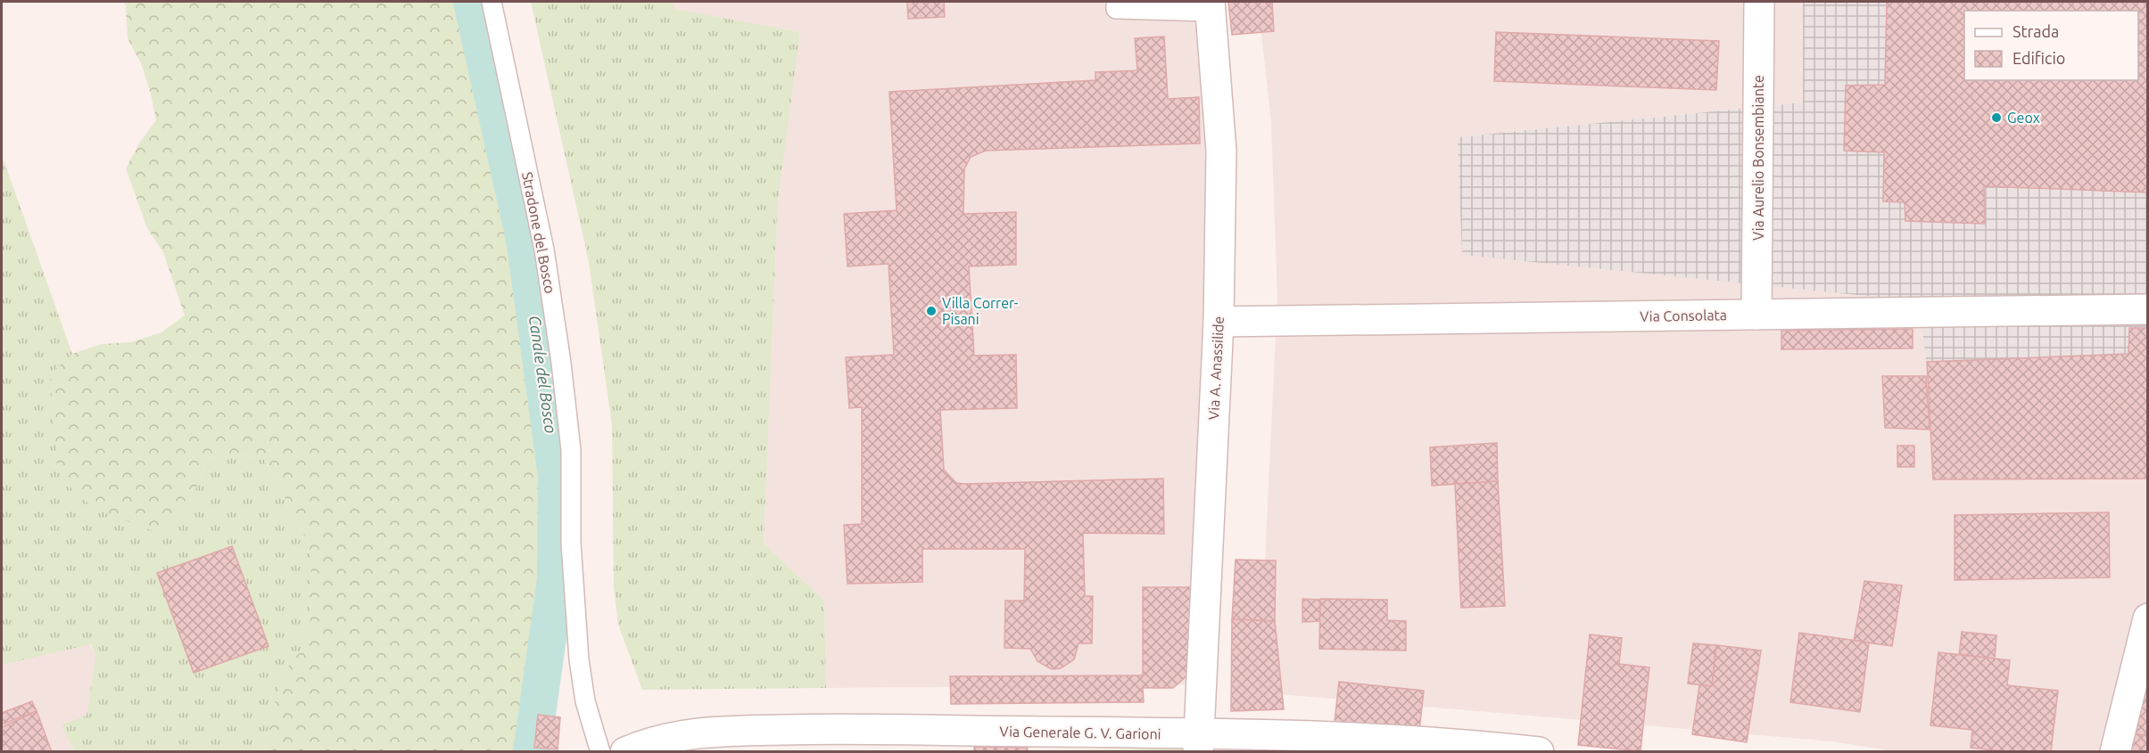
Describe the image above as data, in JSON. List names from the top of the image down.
{
  "streets": {
    "street": [
      "Via Aurelio Bonsembiante",
      "Via Consolata",
      "Via A. Anassilide",
      "Via Generale G. V. Garioni"
    ],
    "lane": ["Stradone del Bosco"]
  },
  "crossings": [
    ["Via Aurelio Bonsembiante", "Via Consolata"],
    ["Via Consolata", "Via A. Anassilide"],
    ["Via A. Anassilide", "Via Generale G. V. Garioni"]
  ],
  "water": ["Canale del Bosco"],
  "places": ["Geox", "Villa Correr- Pisani"],
  "legend": ["Strada", "Edificio"]
}
